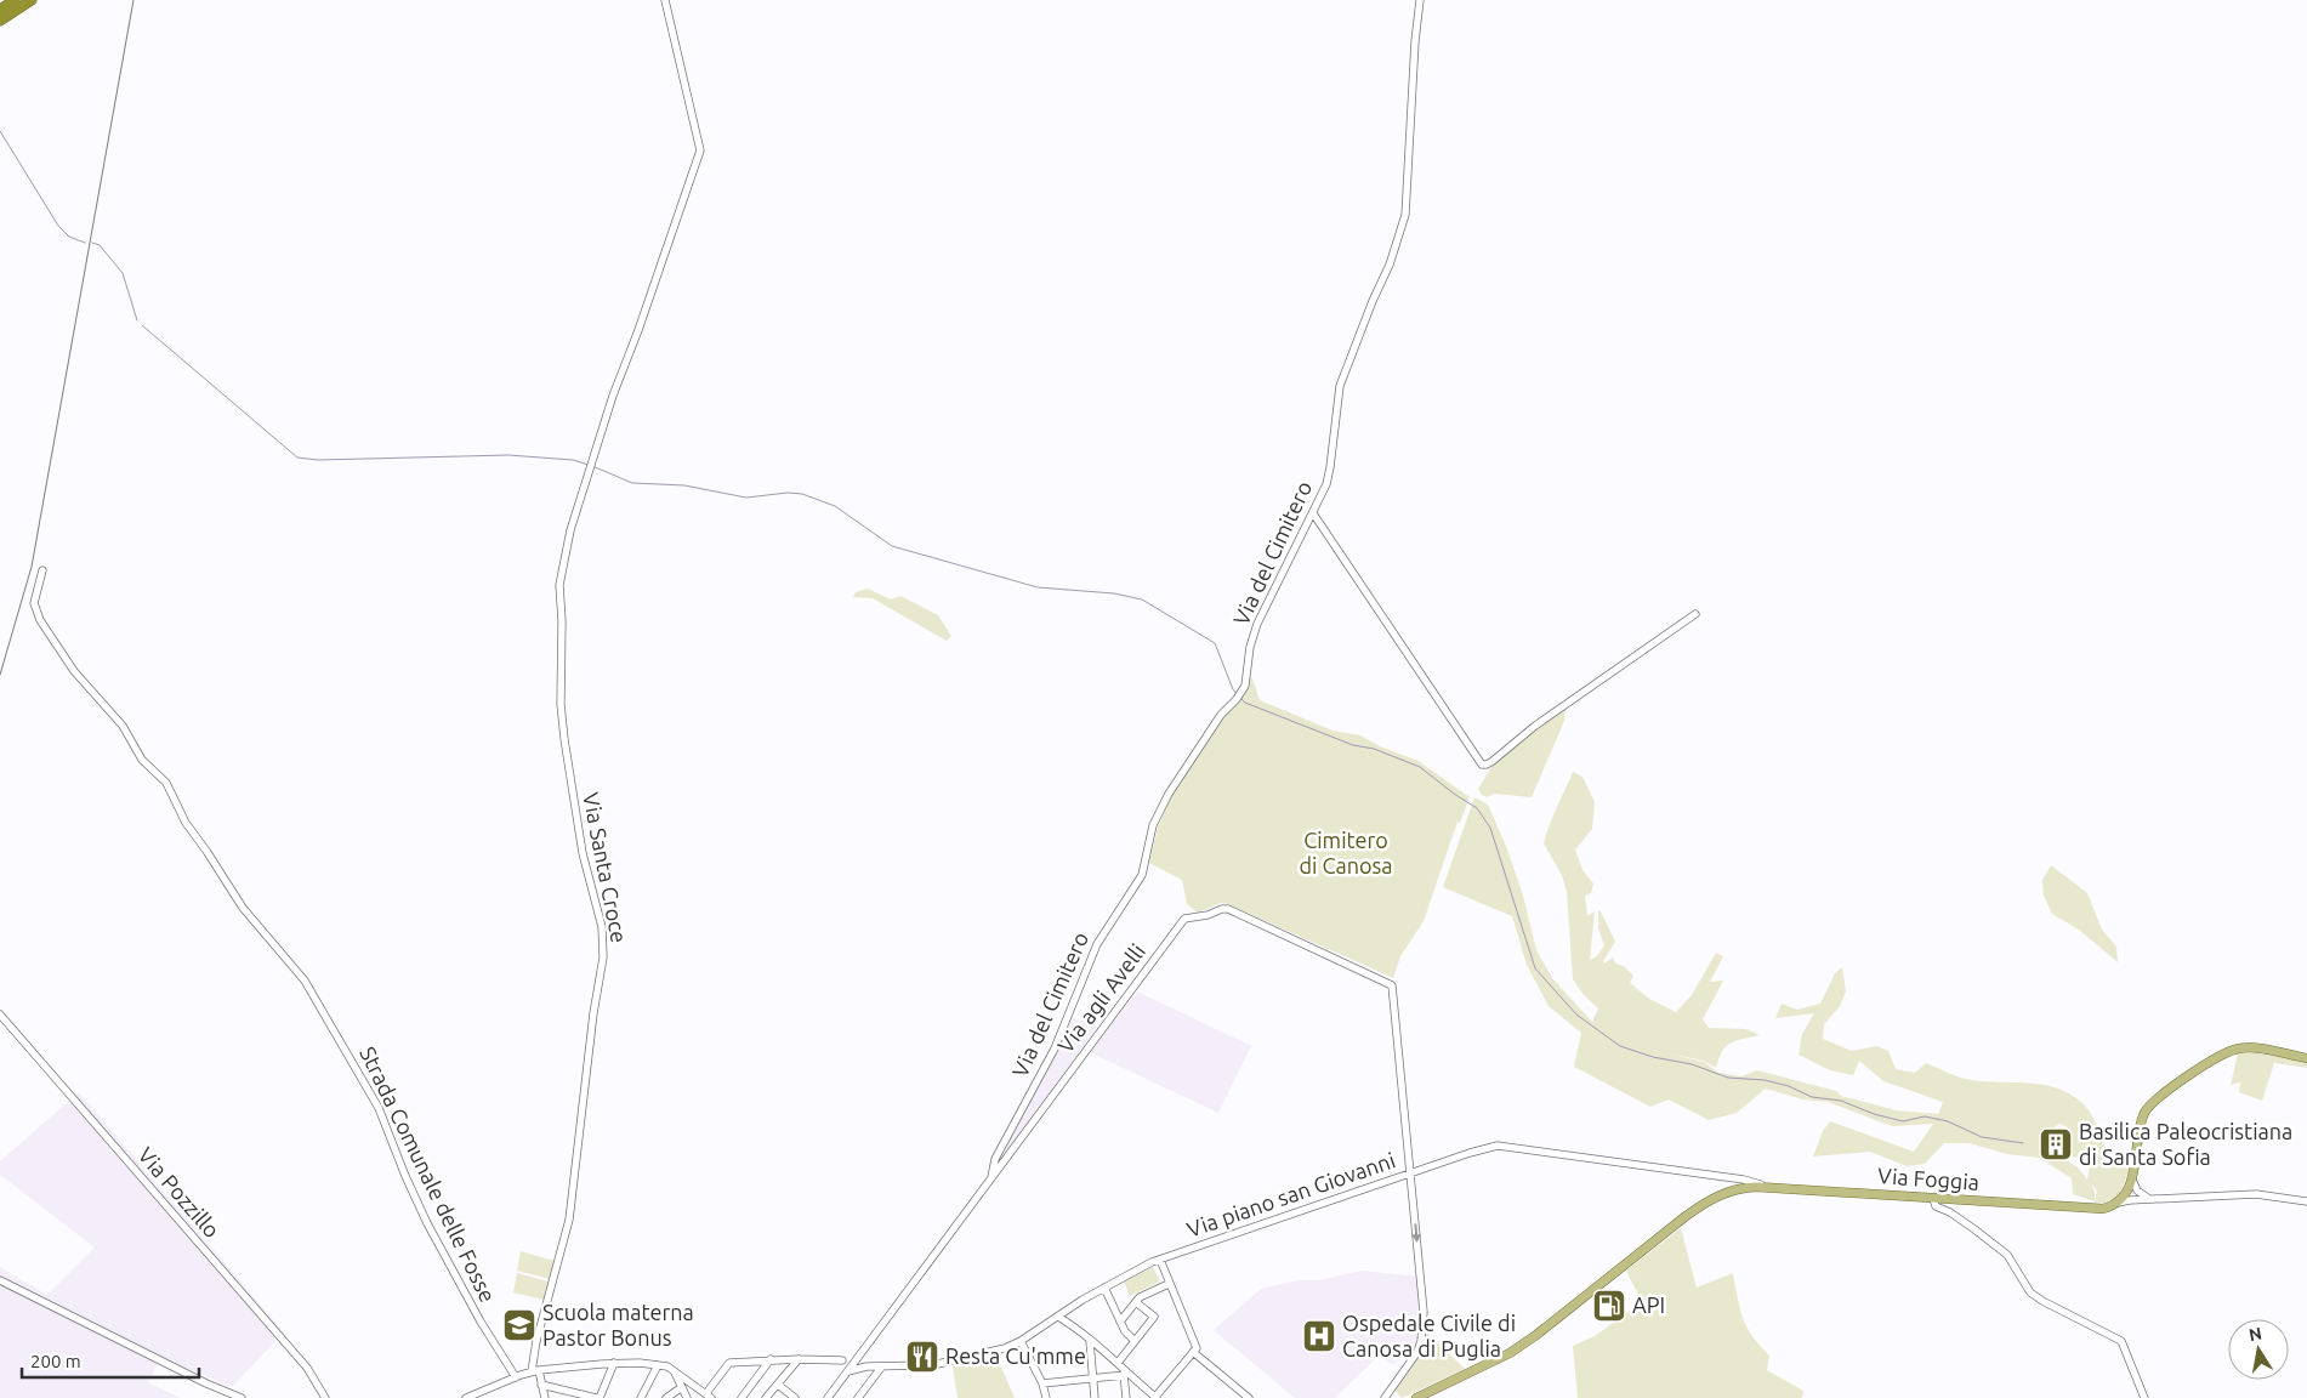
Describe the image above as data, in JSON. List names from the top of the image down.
{
  "streets": {
    "main road": ["Via Foggia"],
    "street": [
      "Via del Cimitero",
      "Via Santa Croce",
      "Via agli Avelli",
      "Strada Comunale delle Fosse",
      "Via Pozzillo",
      "Via piano san Giovanni"
    ]
  },
  "crossings": [
    ["Via del Cimitero", "Via agli Avelli"],
    ["Via agli Avelli", "Via piano san Giovanni"],
    ["Via Foggia", "Via piano san Giovanni"]
  ],
  "parks": ["Cimitero di Canosa"],
  "places": {
    "building": ["Basilica Paleocristiana di Santa Sofia"],
    "fuel station": ["API"],
    "school or university": ["Scuola materna Pastor Bonus"],
    "hospital": ["Ospedale Civile di Canosa di Puglia"],
    "restaurant": ["Resta Cu'mme"]
  },
  "scale_bar": "200 m",
  "north": "top"
}
